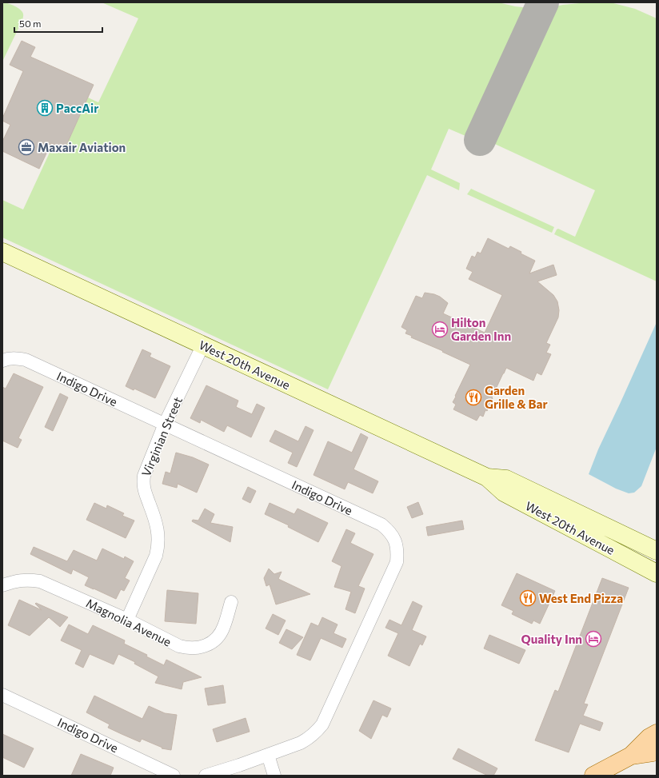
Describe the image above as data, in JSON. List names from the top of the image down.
{
  "streets": {
    "main road": ["West 20th Avenue"],
    "street": ["Indigo Drive", "Virginian Street", "Magnolia Avenue"]
  },
  "crossings": [
    ["West 20th Avenue", "Virginian Street"],
    ["Indigo Drive", "Virginian Street"],
    ["Virginian Street", "Magnolia Avenue"]
  ],
  "places": {
    "building": ["PaccAir"],
    "office": ["Maxair Aviation"],
    "hotel": ["Hilton Garden Inn", "Quality Inn"],
    "restaurant": ["Garden Grille & Bar", "West End Pizza"]
  },
  "scale_bar": "50 m"
}
